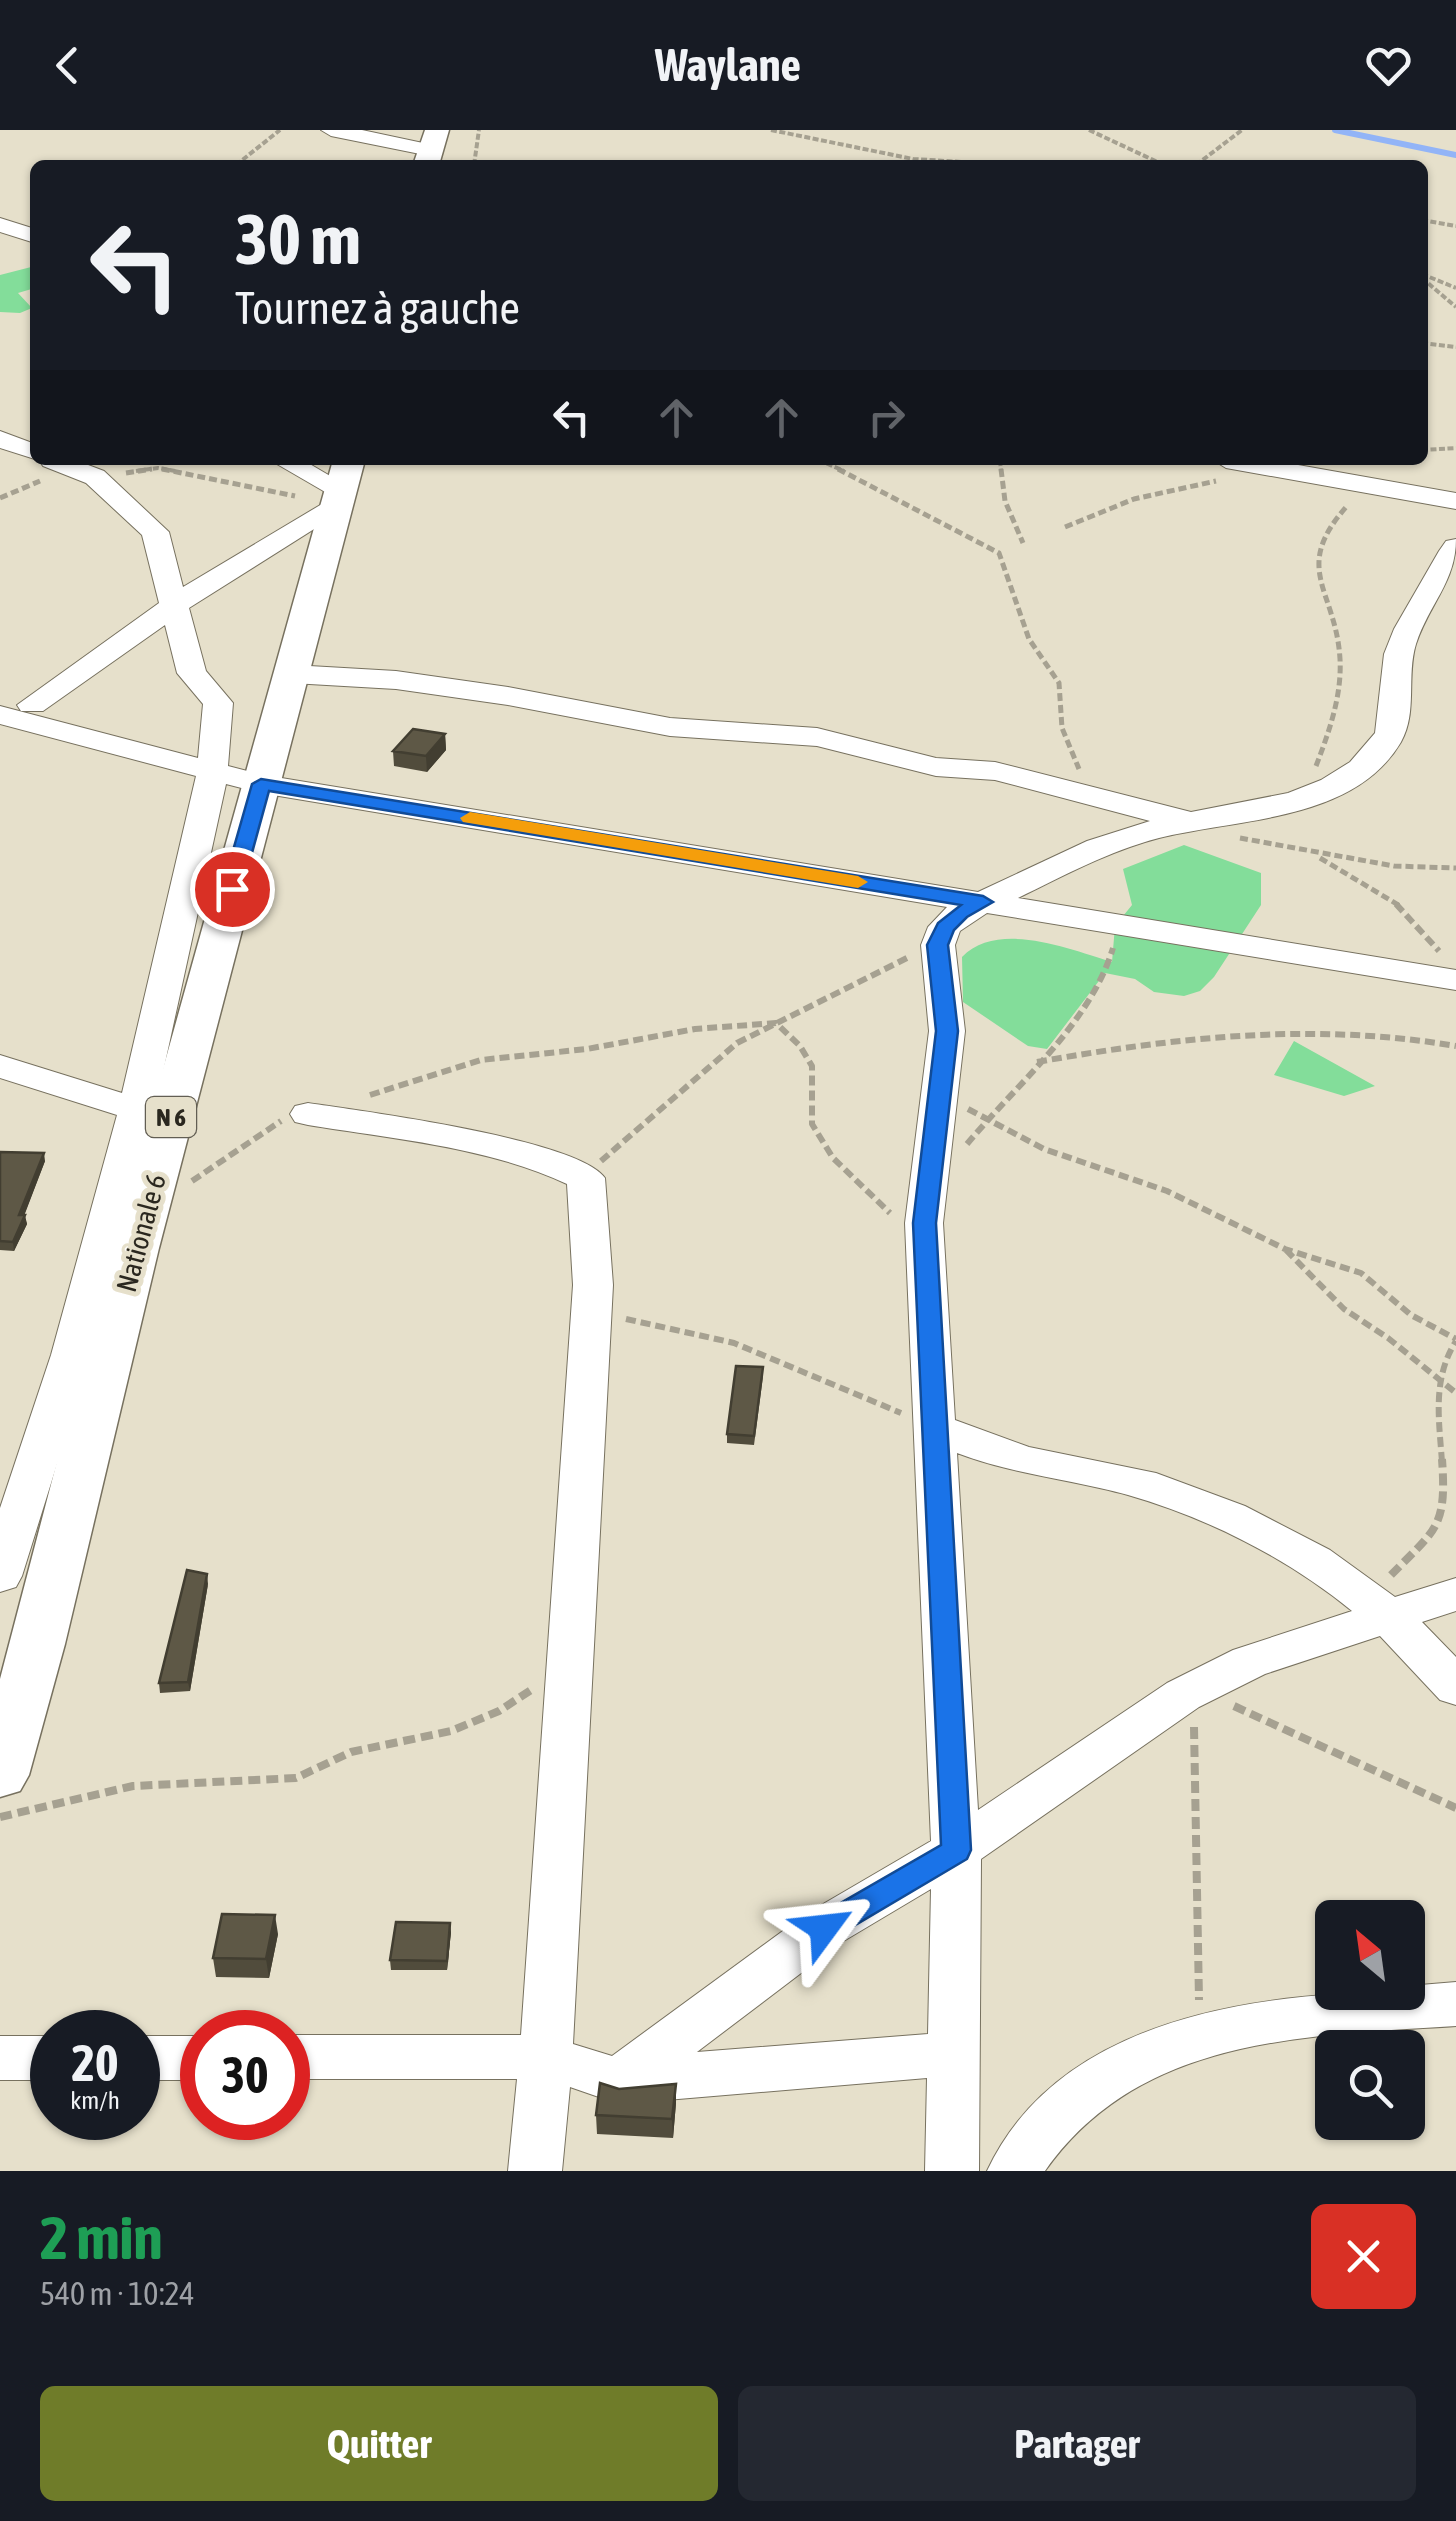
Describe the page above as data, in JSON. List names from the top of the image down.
{
  "streets": {
    "main road": ["N 6", "Nationale 6"]
  },
  "north": "top left",
  "page": {
    "header": "Waylane",
    "turn": ["30 m", "Tournez à gauche"],
    "speed": "20 km/h",
    "limit": "30",
    "heading": ["2 min", "540 m · 10:24"],
    "buttons": ["Quitter", "Partager"]
  }
}
